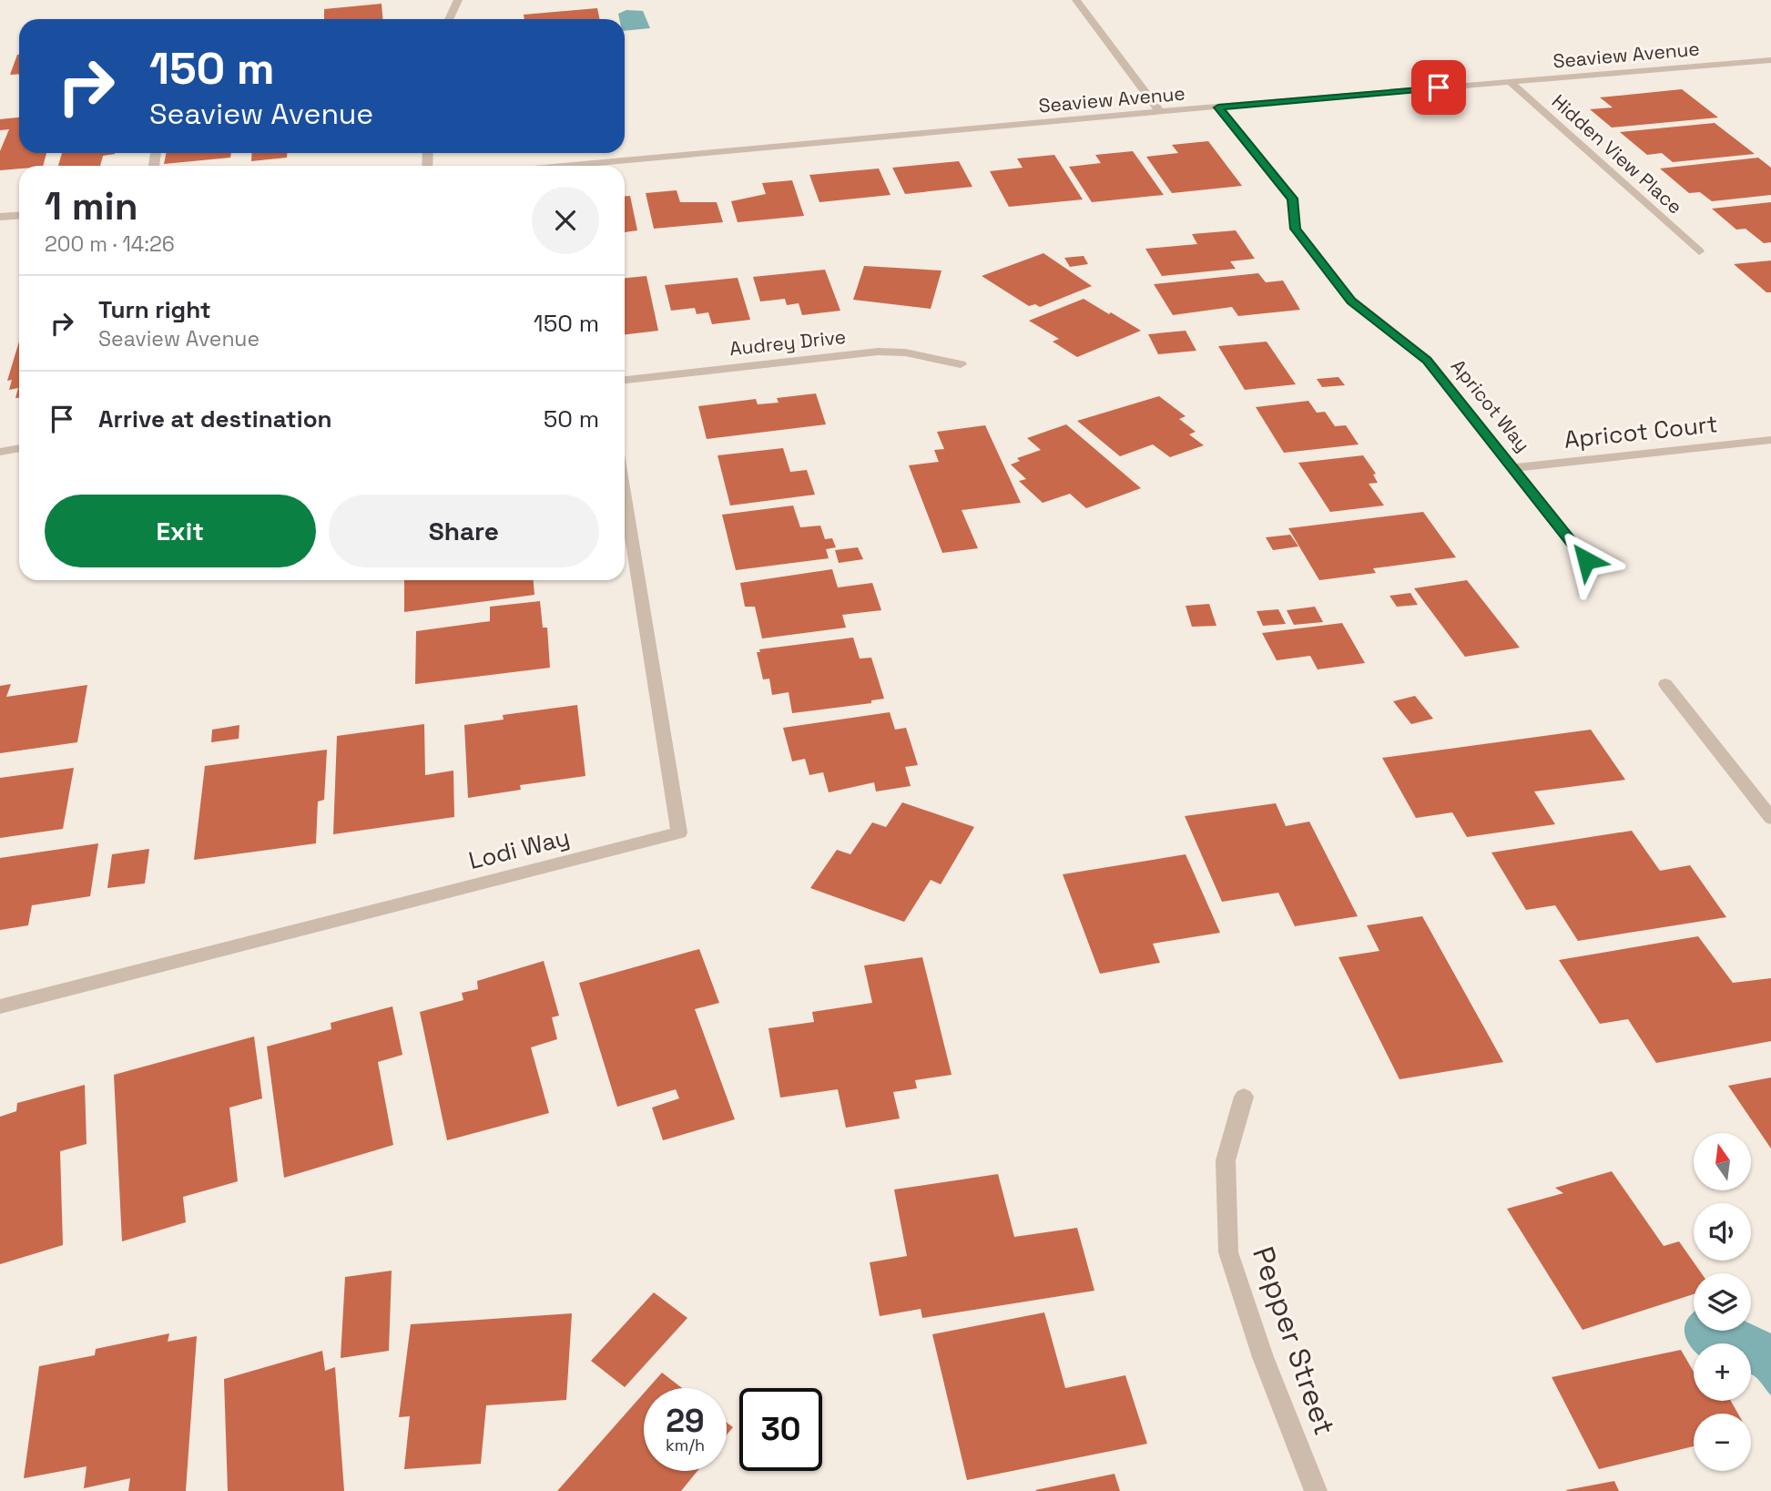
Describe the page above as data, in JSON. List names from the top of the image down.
{
  "streets": {
    "street": [
      "Seaview Avenue",
      "Hidden View Place",
      "Audrey Drive",
      "Apricot Way",
      "Apricot Court",
      "Lodi Way",
      "Pepper Street"
    ]
  },
  "crossings": [
    ["Seaview Avenue", "Hidden View Place"],
    ["Seaview Avenue", "Apricot Way"],
    ["Apricot Way", "Apricot Court"]
  ],
  "north": "top",
  "page": {
    "turn": ["150 m", "Seaview Avenue"],
    "heading": ["1 min", "200 m · 14:26"],
    "list": [
      {
        "name": "Turn right",
        "note": "Seaview Avenue",
        "value": "150 m"
      },
      {
        "name": "Arrive at destination",
        "value": "50 m"
      }
    ],
    "buttons": ["Exit", "Share"],
    "map_buttons": ["+", "−"],
    "speed": "29 km/h",
    "limit": "30"
  }
}
